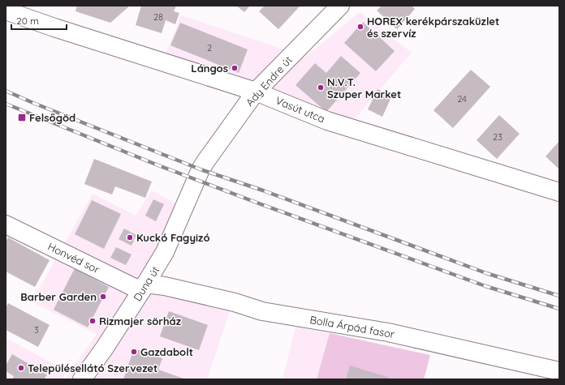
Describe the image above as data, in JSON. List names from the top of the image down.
{
  "streets": {
    "street": [
      "Ady Endre út",
      "Vasút utca",
      "Honvéd sor",
      "Duna út",
      "Bolla Árpád fasor"
    ]
  },
  "crossings": [
    ["Ady Endre út", "Vasút utca"],
    ["Ady Endre út", "Duna út"],
    ["Honvéd sor", "Duna út"],
    ["Honvéd sor", "Bolla Árpád fasor"],
    ["Duna út", "Bolla Árpád fasor"]
  ],
  "places": {
    "other": [
      "HOREX kerékpárszaküzlet és szervíz",
      "Lángos",
      "N.V.T. Szuper Market",
      "Kuckó Fagyizó",
      "Barber Garden",
      "Rizmajer sörház",
      "Gazdabolt",
      "Településellátó Szervezet"
    ],
    "transit": ["Felsőgöd"]
  },
  "house_numbers": [
    "28",
    "2",
    "24",
    "23",
    "3"
  ],
  "scale_bar": "20 m"
}
